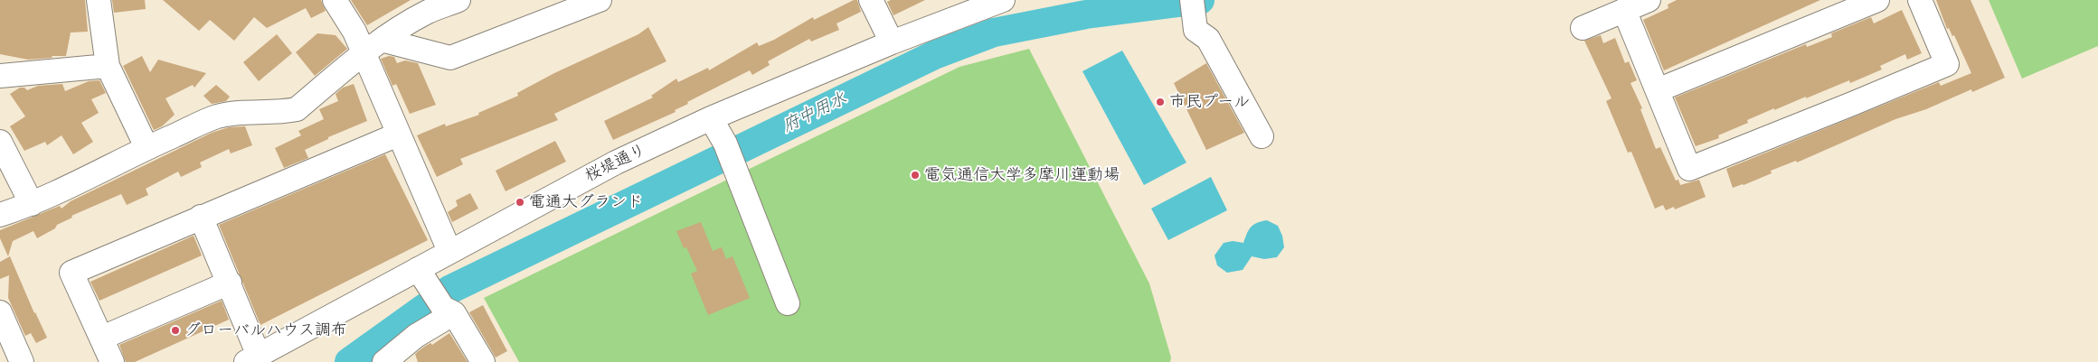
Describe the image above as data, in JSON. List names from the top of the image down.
{
  "streets": {
    "street": ["桜堤通り"]
  },
  "water": ["府中用水"],
  "places": [
    "市民プール",
    "電気通信大学多摩川運動場",
    "電通大グランド",
    "グローバルハウス調布"
  ]
}
